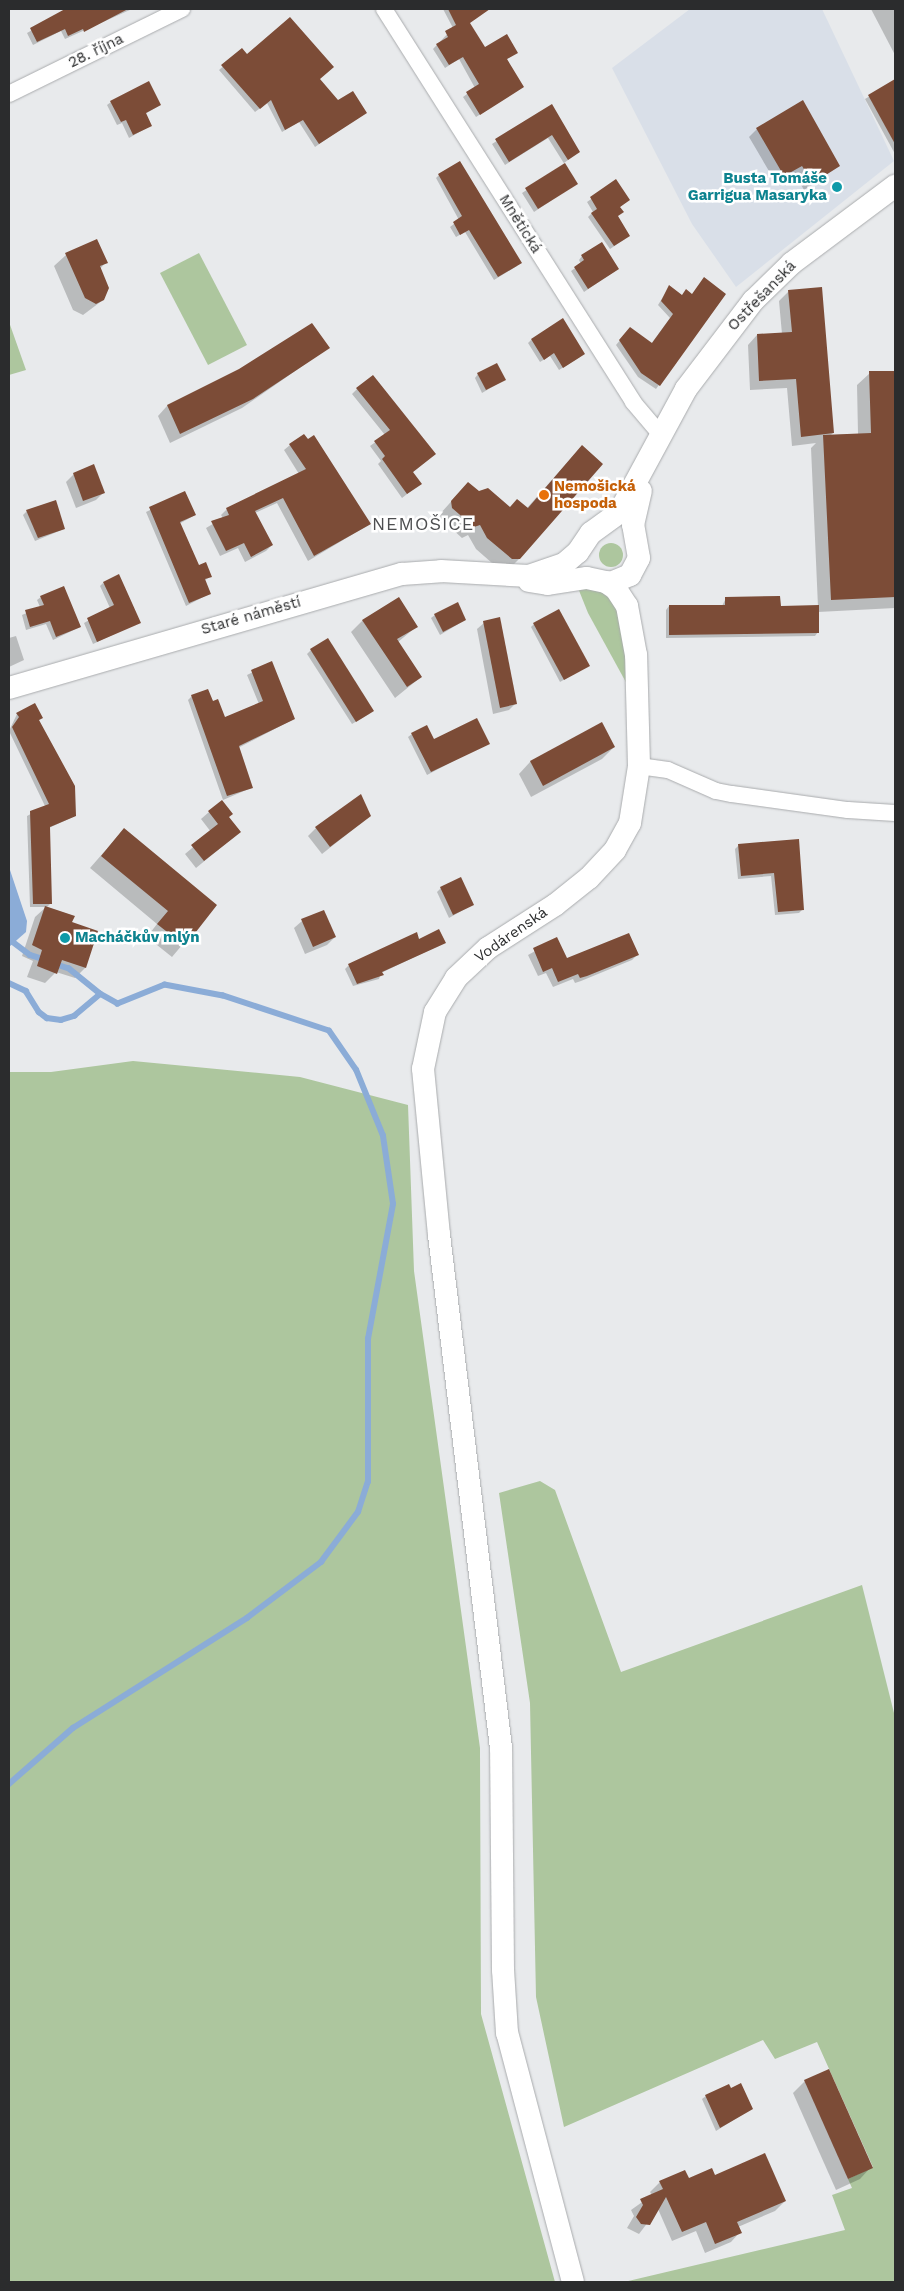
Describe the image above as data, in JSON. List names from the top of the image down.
{
  "streets": {
    "street": [
      "28. října",
      "Mnětická",
      "Ostřešanská",
      "Staré náměstí",
      "Vodárenská"
    ]
  },
  "crossings": [
    ["Mnětická", "Ostřešanská"],
    ["Mnětická", "Staré náměstí"],
    ["Ostřešanská", "Staré náměstí"],
    ["Staré náměstí", "Vodárenská"]
  ],
  "districts": ["NEMOŠICE"],
  "places": ["Busta Tomáše Garrigua Masaryka", "Nemošická hospoda", "Macháčkův mlýn"]
}
